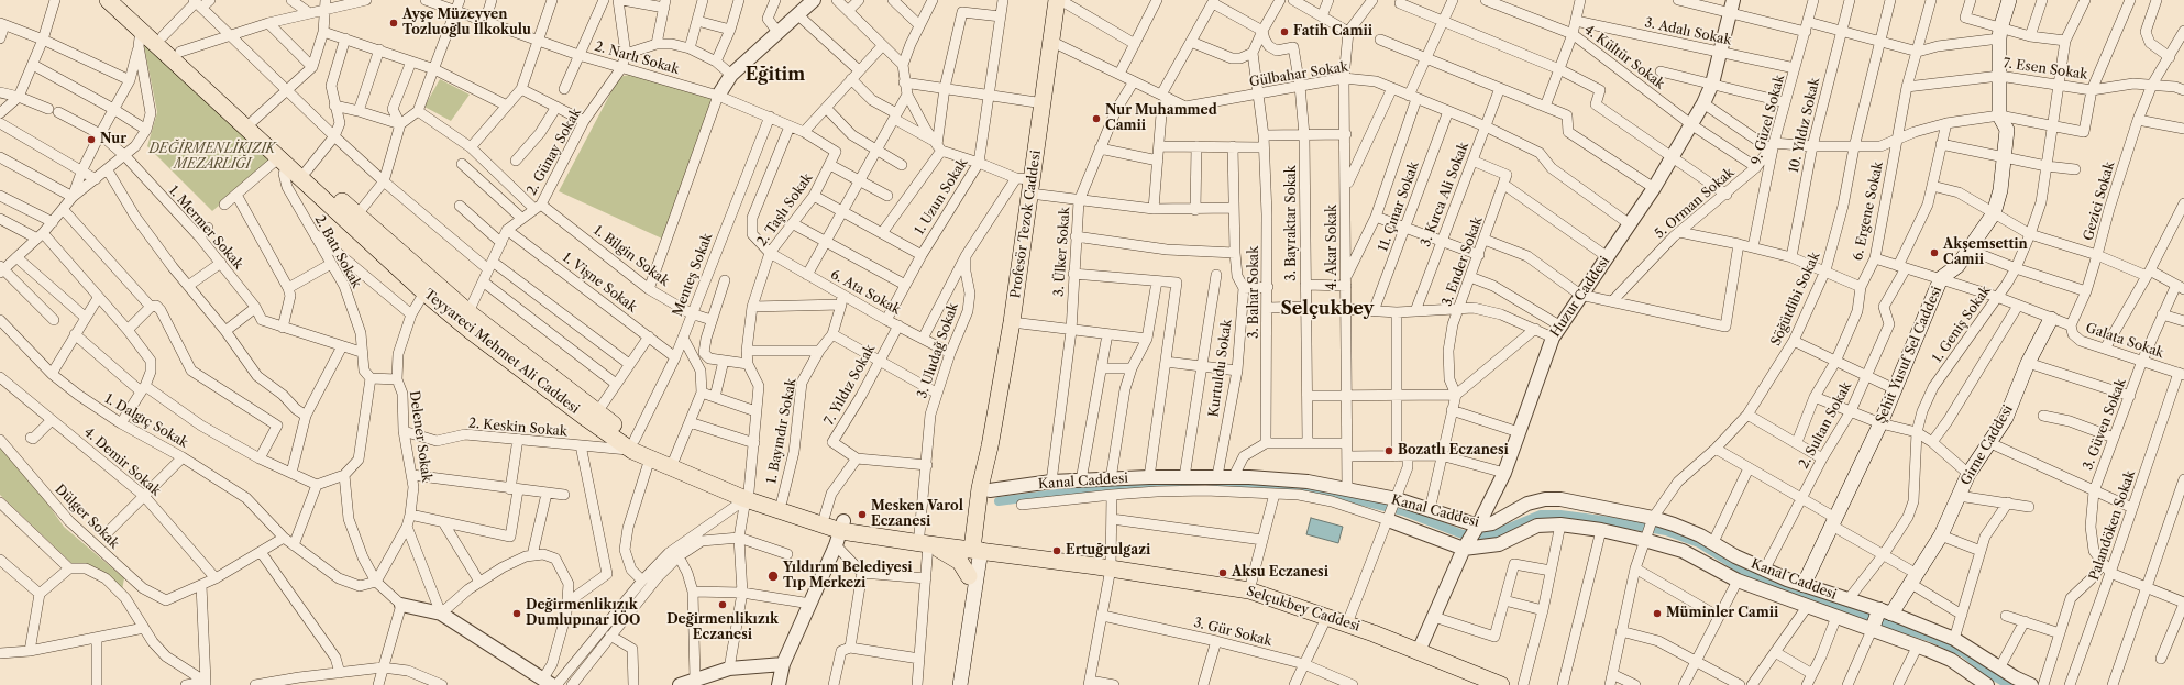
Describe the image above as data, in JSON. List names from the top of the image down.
{
  "streets": {
    "main road": [
      "Profesör Tezok Caddesi",
      "Teyyareci Mehmet Ali Caddesi",
      "Şehit Yusuf Sel Caddesi",
      "Girne Caddesi",
      "Selçukbey Caddesi"
    ],
    "street": [
      "3. Adalı Sokak",
      "4. Kültür Sokak",
      "2. Narlı Sokak",
      "7. Esen Sokak",
      "Gülbahar Sokak",
      "9. Güzel Sokak",
      "10. Yıldız Sokak",
      "2. Günay Sokak",
      "3. Kırca Ali Sokak",
      "1. Uzun Sokak",
      "Gezici Sokak",
      "5. Orman Sokak",
      "11. Çınar Sokak",
      "2. Taşlı Sokak",
      "6. Ergene Sokak",
      "3. Bayraktar Sokak",
      "1. Mermer Sokak",
      "4. Akar Sokak",
      "2. Batı Sokak",
      "3. Ülker Sokak",
      "1. Bilgin Sokak",
      "3. Ender Sokak",
      "Menteş Sokak",
      "1. Vişne Sokak",
      "6. Ata Sokak",
      "3. Bahar Sokak",
      "Huzur Caddesi",
      "Söğütdibi Sokak",
      "1. Geniş Sokak",
      "Galata Sokak",
      "3. Uludağ Sokak",
      "Kurtuldu Sokak",
      "7. Yıldız Sokak",
      "1. Dalgıç Sokak",
      "3. Güven Sokak",
      "2. Sultan Sokak",
      "2. Keskin Sokak",
      "1. Bayındır Sokak",
      "Delener Sokak",
      "4. Demir Sokak",
      "Kanal Caddesi",
      "Dülger Sokak",
      "Palandöken Sokak",
      "3. Gür Sokak"
    ]
  },
  "crossings": [
    ["3. Adalı Sokak", "9. Güzel Sokak"],
    ["3. Adalı Sokak", "Huzur Caddesi"],
    ["4. Kültür Sokak", "5. Orman Sokak"],
    ["4. Kültür Sokak", "Huzur Caddesi"],
    ["2. Narlı Sokak", "2. Günay Sokak"],
    ["2. Narlı Sokak", "2. Taşlı Sokak"],
    ["2. Narlı Sokak", "Menteş Sokak"],
    ["2. Narlı Sokak", "6. Ata Sokak"],
    ["7. Esen Sokak", "Gezici Sokak"],
    ["7. Esen Sokak", "6. Ergene Sokak"],
    ["7. Esen Sokak", "1. Geniş Sokak"],
    ["7. Esen Sokak", "Şehit Yusuf Sel Caddesi"],
    ["Gülbahar Sokak", "3. Kırca Ali Sokak"],
    ["Gülbahar Sokak", "11. Çınar Sokak"],
    ["Gülbahar Sokak", "3. Bayraktar Sokak"],
    ["Gülbahar Sokak", "Profesör Tezok Caddesi"],
    ["Gülbahar Sokak", "4. Akar Sokak"],
    ["Gülbahar Sokak", "3. Ülker Sokak"],
    ["Gülbahar Sokak", "3. Bahar Sokak"],
    ["Gülbahar Sokak", "Huzur Caddesi"],
    ["9. Güzel Sokak", "5. Orman Sokak"],
    ["2. Günay Sokak", "1. Bilgin Sokak"],
    ["2. Günay Sokak", "1. Vişne Sokak"],
    ["2. Günay Sokak", "Teyyareci Mehmet Ali Caddesi"],
    ["1. Uzun Sokak", "6. Ata Sokak"],
    ["Gezici Sokak", "Galata Sokak"],
    ["2. Taşlı Sokak", "6. Ata Sokak"],
    ["2. Taşlı Sokak", "Teyyareci Mehmet Ali Caddesi"],
    ["6. Ergene Sokak", "Galata Sokak"],
    ["4. Akar Sokak", "Kanal Caddesi"],
    ["2. Batı Sokak", "Teyyareci Mehmet Ali Caddesi"],
    ["3. Ülker Sokak", "Kanal Caddesi"],
    ["1. Bilgin Sokak", "Menteş Sokak"],
    ["Menteş Sokak", "1. Vişne Sokak"],
    ["Menteş Sokak", "Teyyareci Mehmet Ali Caddesi"],
    ["Menteş Sokak", "2. Keskin Sokak"],
    ["6. Ata Sokak", "3. Uludağ Sokak"],
    ["6. Ata Sokak", "7. Yıldız Sokak"],
    ["6. Ata Sokak", "1. Bayındır Sokak"],
    ["Huzur Caddesi", "Kanal Caddesi"],
    ["Huzur Caddesi", "Selçukbey Caddesi"],
    ["Söğütdibi Sokak", "Kanal Caddesi"],
    ["1. Geniş Sokak", "Galata Sokak"],
    ["1. Geniş Sokak", "Kanal Caddesi"],
    ["Galata Sokak", "Şehit Yusuf Sel Caddesi"],
    ["Galata Sokak", "3. Güven Sokak"],
    ["Galata Sokak", "2. Sultan Sokak"],
    ["Galata Sokak", "Girne Caddesi"],
    ["Galata Sokak", "Palandöken Sokak"],
    ["3. Uludağ Sokak", "Teyyareci Mehmet Ali Caddesi"],
    ["Teyyareci Mehmet Ali Caddesi", "2. Keskin Sokak"],
    ["Teyyareci Mehmet Ali Caddesi", "1. Bayındır Sokak"],
    ["Teyyareci Mehmet Ali Caddesi", "Delener Sokak"],
    ["Teyyareci Mehmet Ali Caddesi", "Selçukbey Caddesi"],
    ["Şehit Yusuf Sel Caddesi", "Kanal Caddesi"],
    ["Kurtuldu Sokak", "Kanal Caddesi"],
    ["1. Dalgıç Sokak", "Delener Sokak"],
    ["3. Güven Sokak", "Palandöken Sokak"],
    ["2. Sultan Sokak", "Kanal Caddesi"],
    ["2. Keskin Sokak", "Delener Sokak"],
    ["Girne Caddesi", "Kanal Caddesi"]
  ],
  "districts": ["Eğitim", "Selçukbey"],
  "parks": ["DEĞİRMENLİKIZIK MEZARLIĞI"],
  "places": [
    "Ayşe Müzeyyen Tozluoğlu İlkokulu",
    "Fatih Camii",
    "Nur Muhammed Camii",
    "Nur",
    "Akşemsettin Camii",
    "Bozatlı Eczanesi",
    "Mesken Varol Eczanesi",
    "Ertuğrulgazi",
    "Aksu Eczanesi",
    "Yıldırım Belediyesi Tıp Merkezi",
    "Değirmenlikızık Eczanesi",
    "Değirmenlikızık Dumlupınar İÖO",
    "Müminler Camii"
  ]
}
